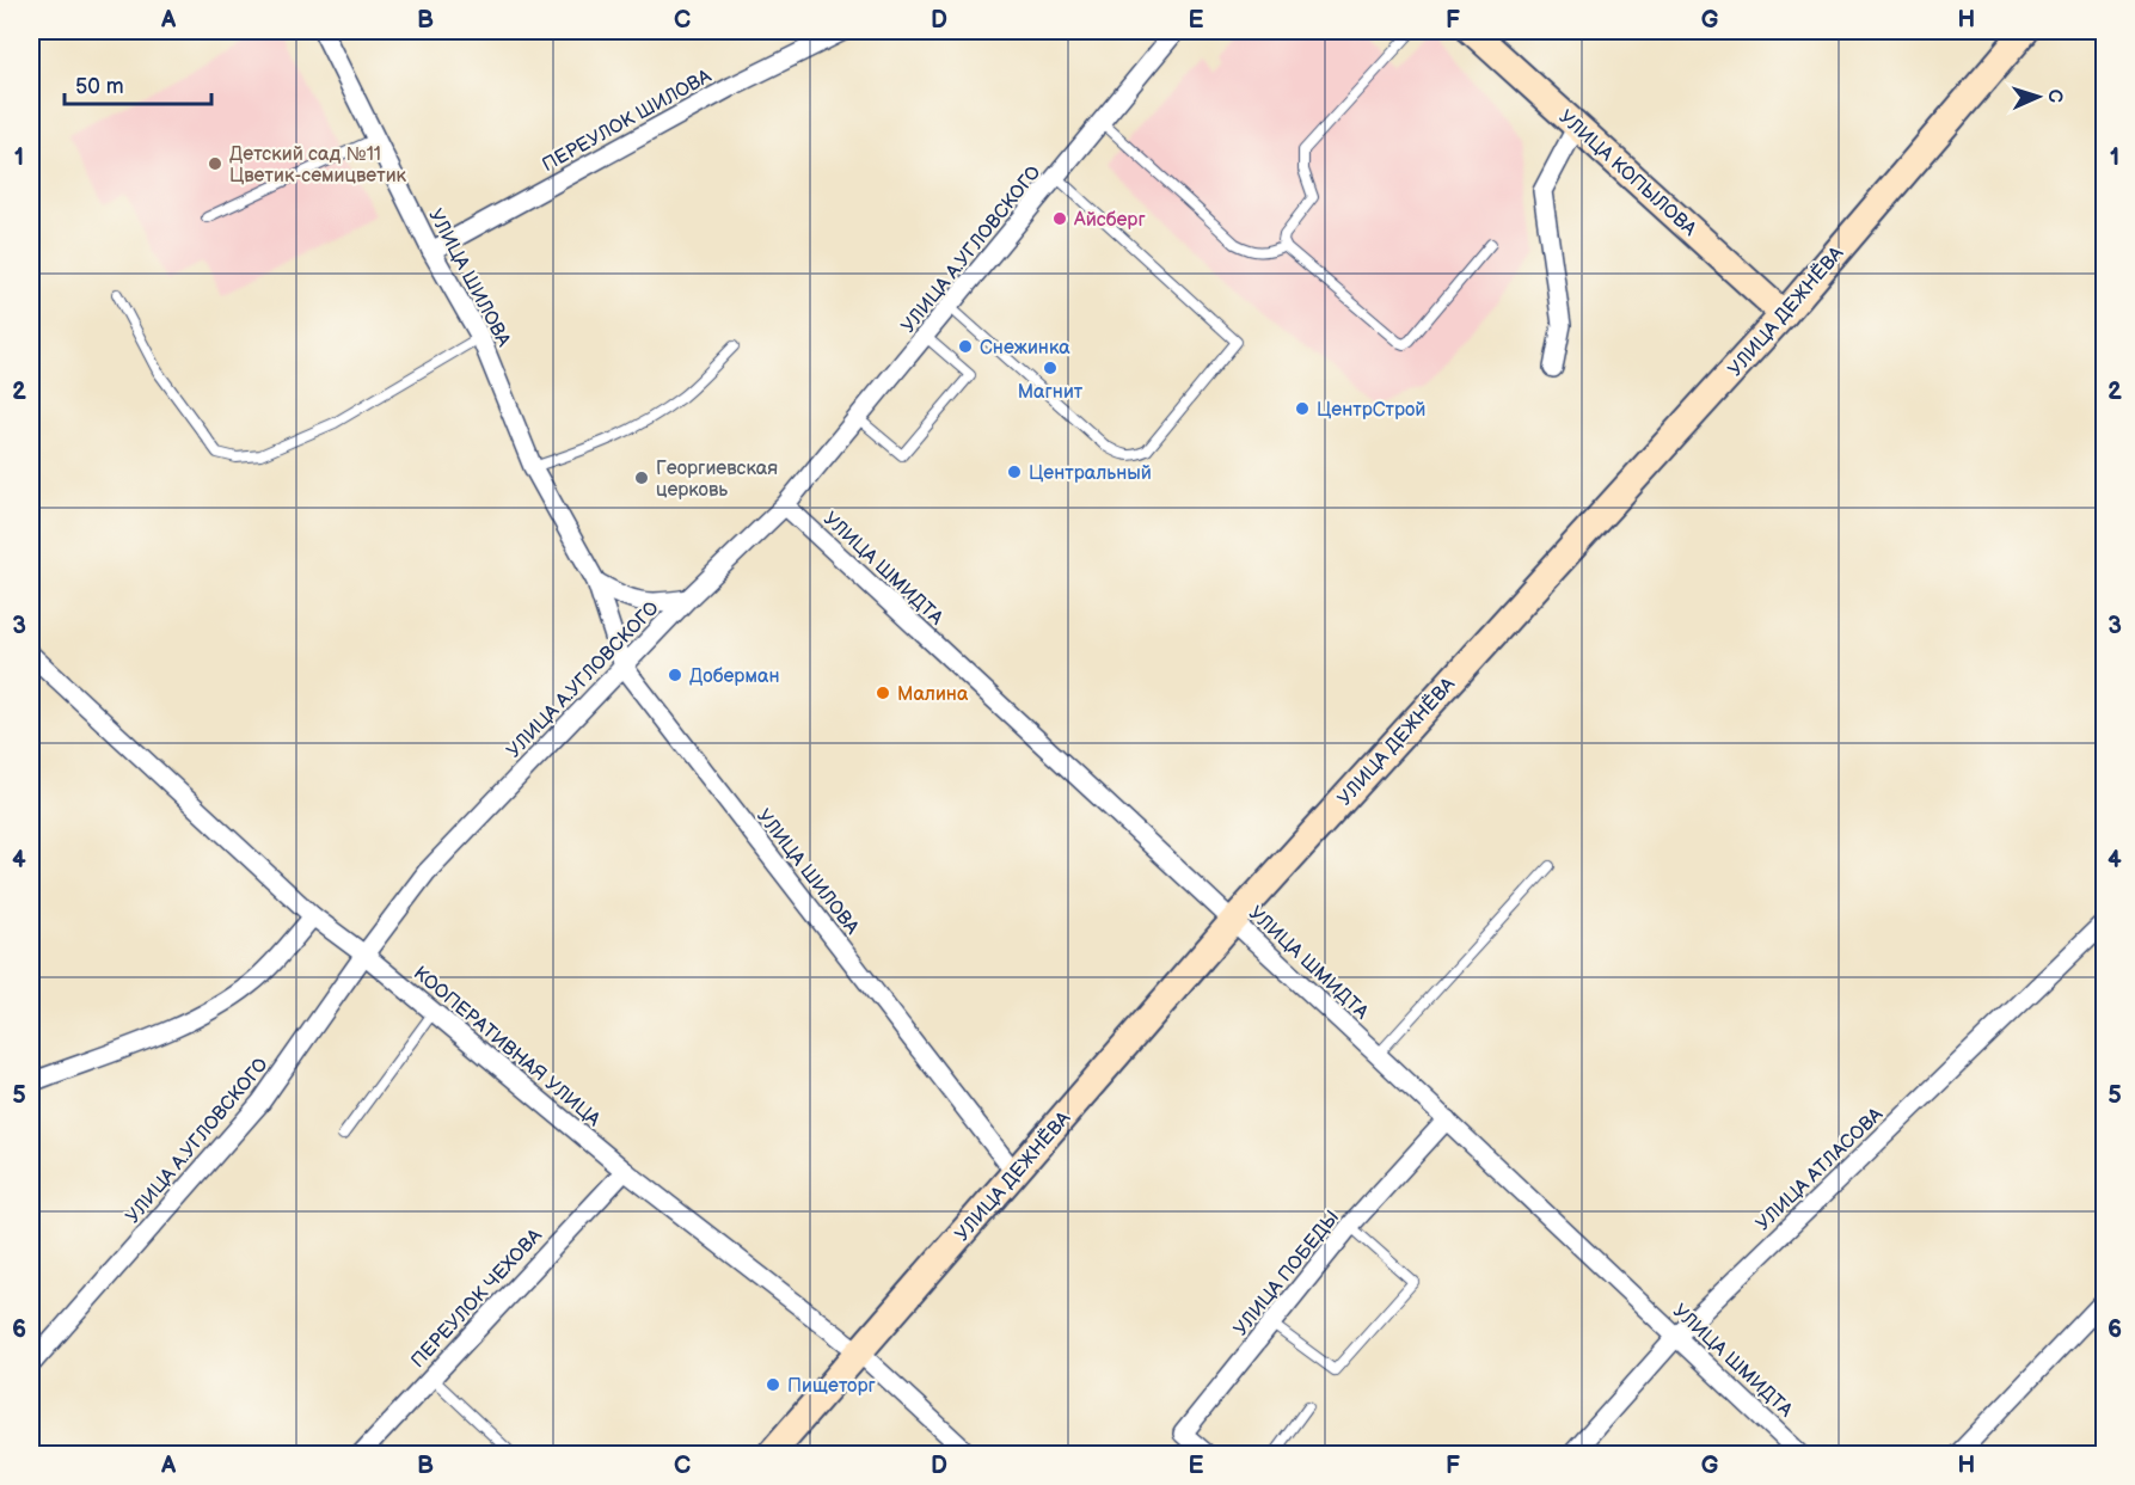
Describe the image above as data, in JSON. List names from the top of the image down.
{
  "streets": {
    "main road": ["УЛИЦА КОПЫЛОВА", "УЛИЦА ДЕЖНЁВА"],
    "street": [
      "ПЕРЕУЛОК ШИЛОВА",
      "УЛИЦА А.УГЛОВСКОГО",
      "УЛИЦА ШИЛОВА",
      "УЛИЦА ШМИДТА",
      "КООПЕРАТИВНАЯ УЛИЦА",
      "УЛИЦА АТЛАСОВА",
      "УЛИЦА ПОБЕДЫ",
      "ПЕРЕУЛОК ЧЕХОВА"
    ]
  },
  "crossings": [
    ["ПЕРЕУЛОК ШИЛОВА", "УЛИЦА ШИЛОВА"],
    ["УЛИЦА КОПЫЛОВА", "УЛИЦА ДЕЖНЁВА"],
    ["УЛИЦА А.УГЛОВСКОГО", "УЛИЦА ШИЛОВА"],
    ["УЛИЦА А.УГЛОВСКОГО", "УЛИЦА ШМИДТА"],
    ["УЛИЦА А.УГЛОВСКОГО", "КООПЕРАТИВНАЯ УЛИЦА"],
    ["УЛИЦА ШИЛОВА", "УЛИЦА ДЕЖНЁВА"],
    ["УЛИЦА ДЕЖНЁВА", "УЛИЦА ШМИДТА"],
    ["УЛИЦА ДЕЖНЁВА", "КООПЕРАТИВНАЯ УЛИЦА"],
    ["УЛИЦА ШМИДТА", "УЛИЦА АТЛАСОВА"],
    ["УЛИЦА ШМИДТА", "УЛИЦА ПОБЕДЫ"],
    ["КООПЕРАТИВНАЯ УЛИЦА", "ПЕРЕУЛОК ЧЕХОВА"]
  ],
  "places": [
    "Детский сад №11 Цветик-семицветик",
    "Айсберг",
    "Снежинка",
    "Магнит",
    "ЦентрСтрой",
    "Центральный",
    "Георгиевская церковь",
    "Доберман",
    "Малина",
    "Пищеторг"
  ],
  "scale_bar": "50 m",
  "north": "right",
  "grid": {
    "columns": [
      "A",
      "B",
      "C",
      "D",
      "E",
      "F",
      "G",
      "H"
    ],
    "rows": [
      "1",
      "2",
      "3",
      "4",
      "5",
      "6"
    ]
  }
}
